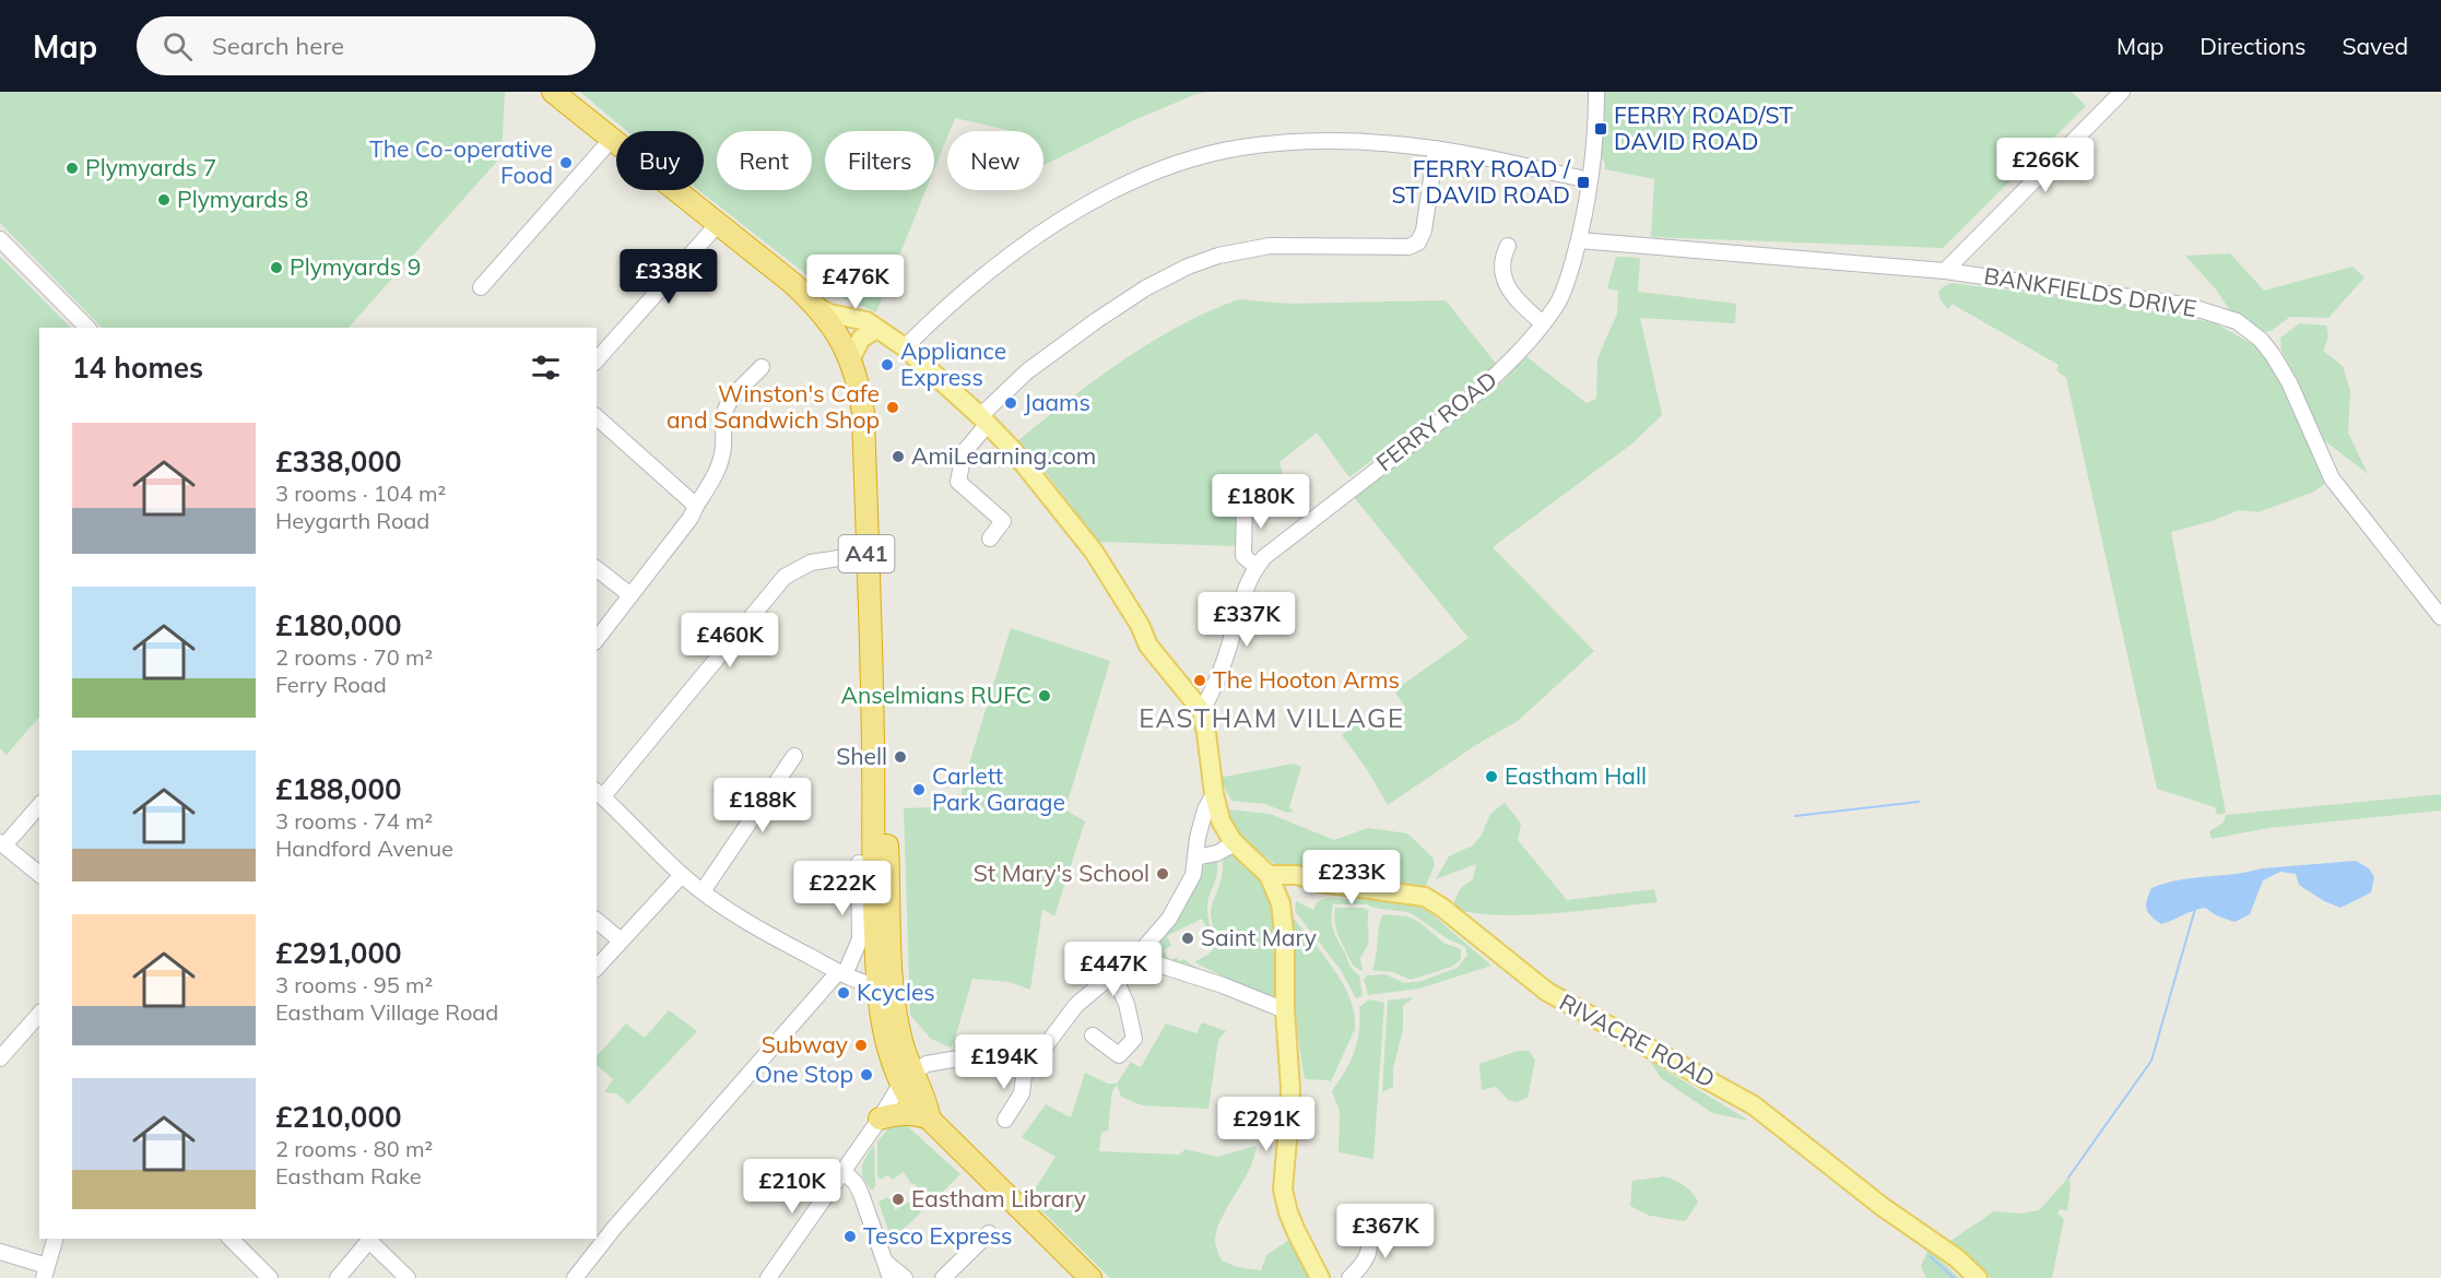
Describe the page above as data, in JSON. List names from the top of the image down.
{
  "streets": {
    "highway": ["A41"],
    "main road": ["RIVACRE ROAD"],
    "street": ["BANKFIELDS DRIVE", "FERRY ROAD"]
  },
  "crossings": [
    ["BANKFIELDS DRIVE", "FERRY ROAD"]
  ],
  "districts": ["EASTHAM VILLAGE"],
  "places": {
    "transit": ["FERRY ROAD/ST DAVID ROAD", "FERRY ROAD / ST DAVID ROAD"],
    "other": [
      "The Co-operative Food",
      "Plymyards 7",
      "Plymyards 8",
      "Plymyards 9",
      "Appliance Express",
      "Jaams",
      "Winston's Cafe and Sandwich Shop",
      "AmiLearning.com",
      "The Hooton Arms",
      "Anselmians RUFC",
      "Shell",
      "Eastham Hall",
      "Carlett Park Garage",
      "St Mary's School",
      "Saint Mary",
      "Kcycles",
      "Subway",
      "One Stop",
      "Eastham Library",
      "Tesco Express"
    ]
  },
  "page": {
    "header": "Map",
    "search": "Search here",
    "nav": ["Map", "Directions", "Saved"],
    "chip": [
      "Buy",
      "Rent",
      "Filters",
      "New"
    ],
    "price": [
      "£266K",
      "£338K",
      "£476K",
      "£180K",
      "£337K",
      "£460K",
      "£188K",
      "£233K",
      "£222K",
      "£447K",
      "£194K",
      "£291K",
      "£210K",
      "£367K"
    ],
    "heading": "14 homes",
    "list": [
      {
        "name": "£338,000",
        "note": "3 rooms · 104 m² · Heygarth Road"
      },
      {
        "name": "£180,000",
        "note": "2 rooms · 70 m² · Ferry Road"
      },
      {
        "name": "£188,000",
        "note": "3 rooms · 74 m² · Handford Avenue"
      },
      {
        "name": "£291,000",
        "note": "3 rooms · 95 m² · Eastham Village Road"
      },
      {
        "name": "£210,000",
        "note": "2 rooms · 80 m² · Eastham Rake"
      }
    ]
  }
}
